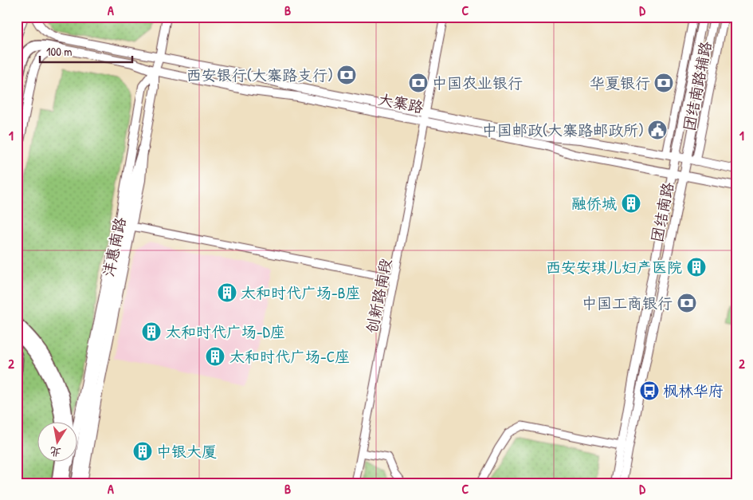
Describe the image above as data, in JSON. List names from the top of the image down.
{
  "streets": {
    "main road": ["大寨路", "团结南路", "沣惠南路"],
    "street": ["团结南路辅路", "创新路南段"]
  },
  "crossings": [
    ["团结南路辅路", "大寨路"],
    ["大寨路", "团结南路"],
    ["大寨路", "创新路南段"]
  ],
  "places": {
    "bank": [
      "西安银行(大寨路支行)",
      "中国农业银行",
      "华夏银行",
      "中国工商银行"
    ],
    "public building": ["中国邮政(大寨路邮政所)"],
    "building": [
      "融侨城",
      "西安安琪儿妇产医院",
      "太和时代广场-B座",
      "太和时代广场-D座",
      "太和时代广场-C座",
      "中银大厦"
    ],
    "bus stop": ["枫林华府"]
  },
  "scale_bar": "100 m",
  "north": "bottom",
  "grid": {
    "columns": [
      "A",
      "B",
      "C",
      "D"
    ],
    "rows": ["1", "2"]
  }
}
